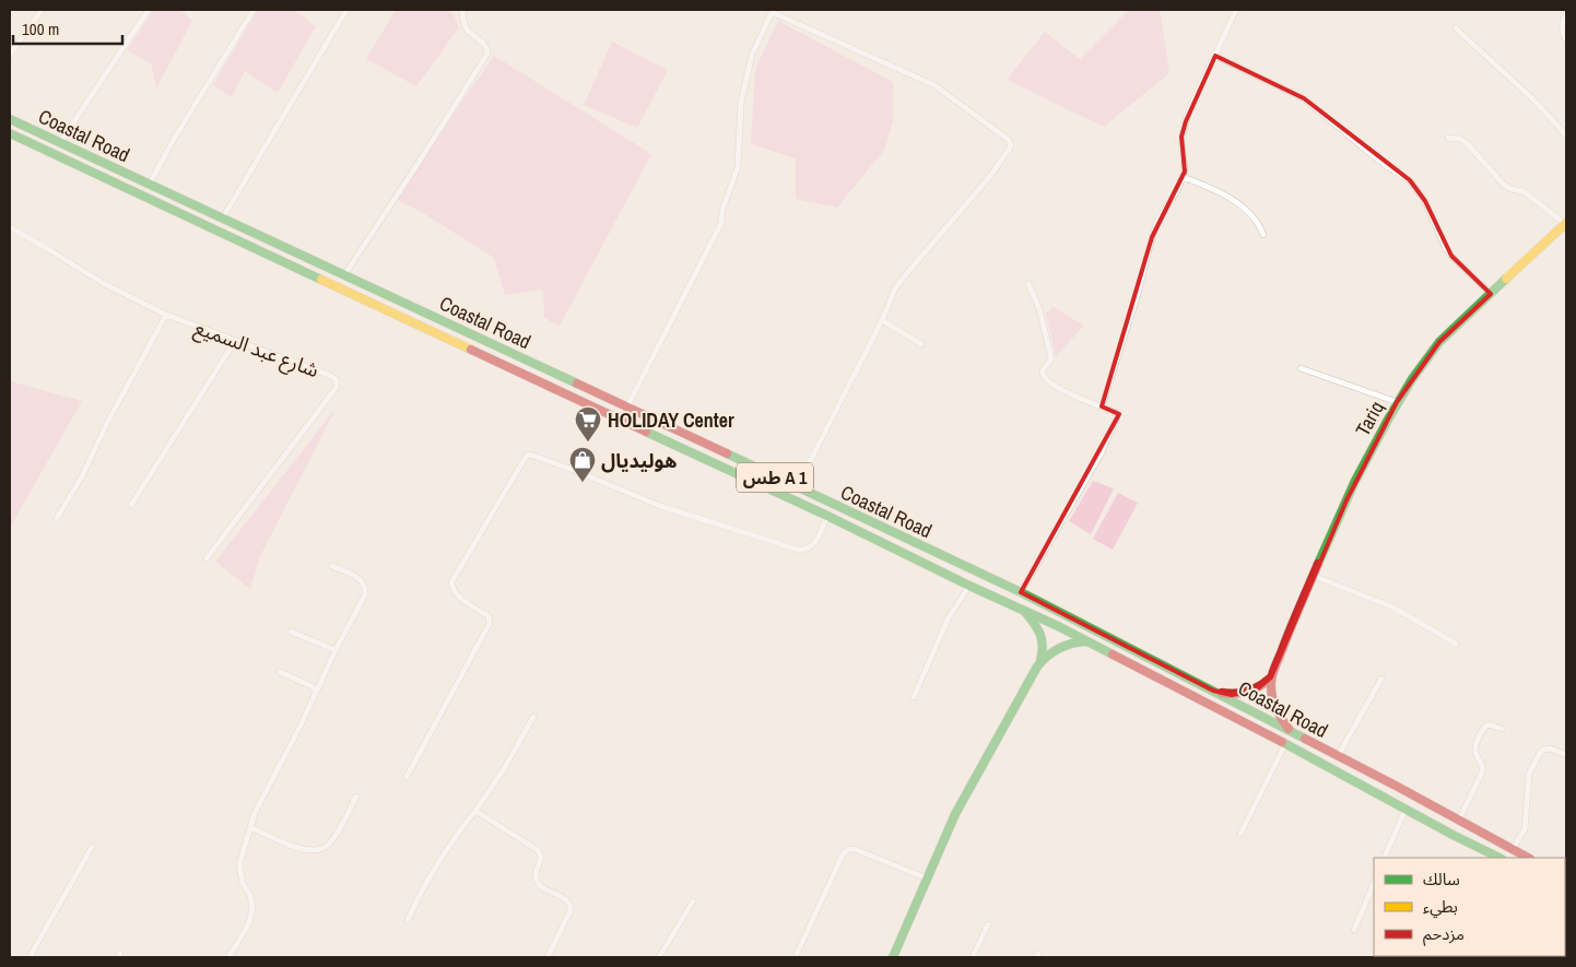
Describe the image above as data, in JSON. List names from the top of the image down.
{
  "streets": {
    "main road": ["Coastal Road", "Tariq", "طس A 1"],
    "street": ["شارع عبد السميع"]
  },
  "places": {
    "supermarket": ["HOLIDAY Center"],
    "shop": ["هوليديال"]
  },
  "legend": ["سالك", "بطيء", "مزدحم"],
  "scale_bar": "100 m"
}
